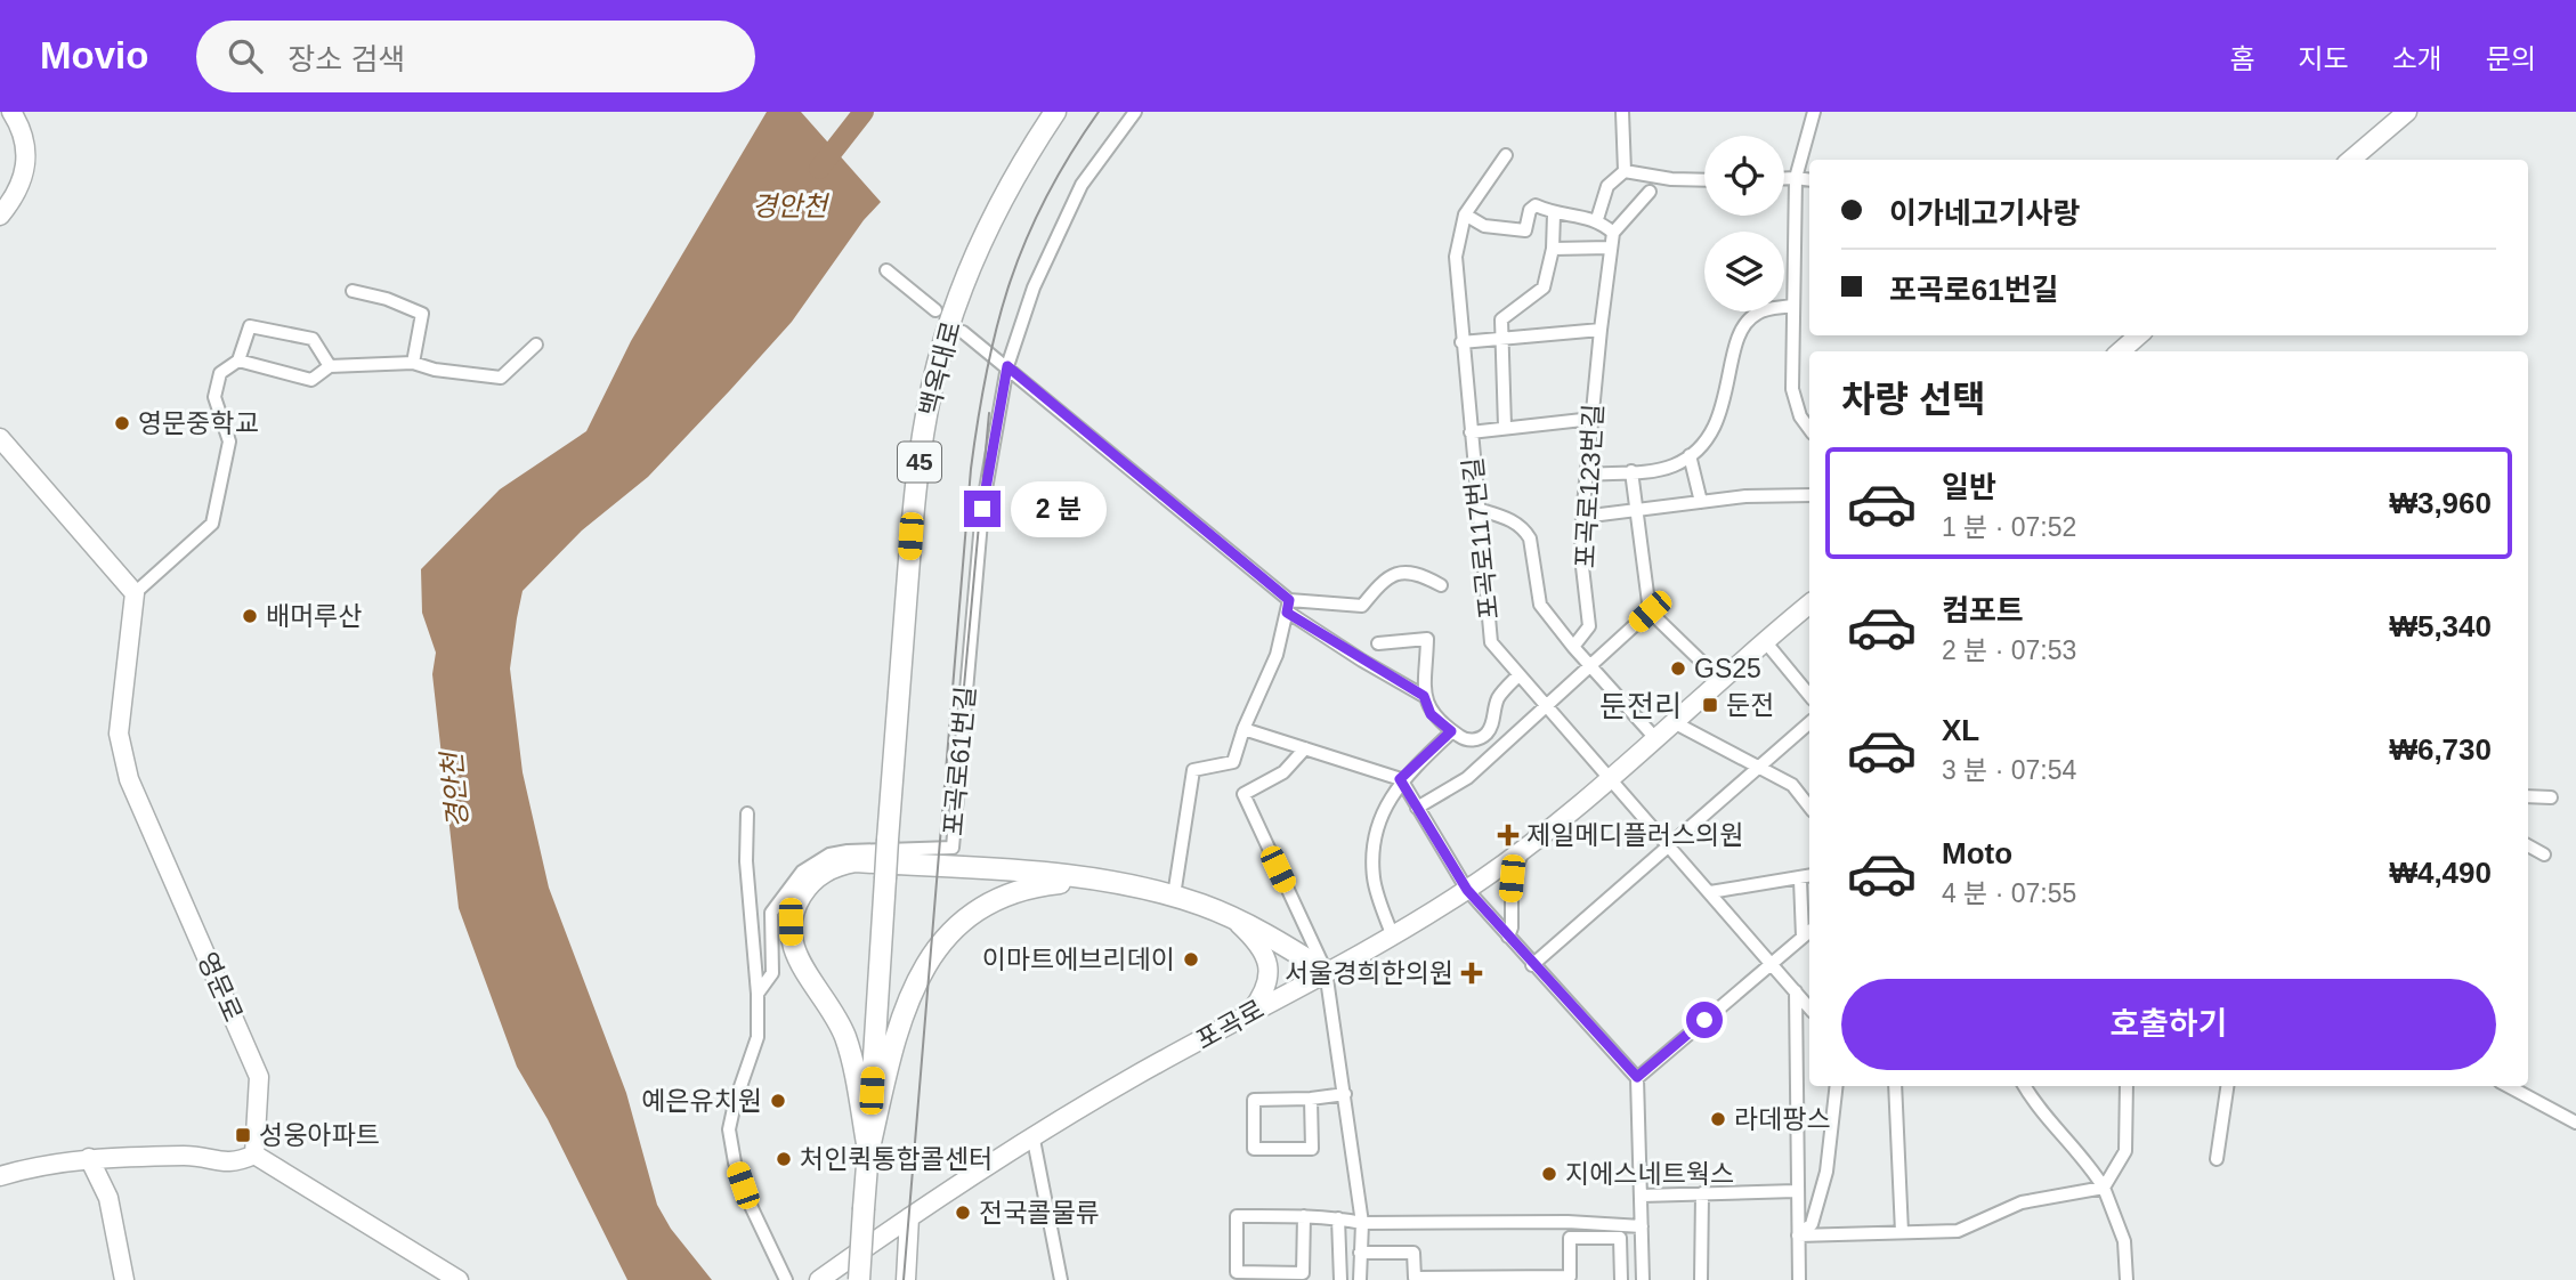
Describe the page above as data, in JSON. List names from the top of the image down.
{
  "streets": {
    "main road": ["백옥대로", "45"],
    "street": [
      "포곡로123번길",
      "포곡로117번길",
      "포곡로61번길",
      "영문로",
      "포곡로"
    ]
  },
  "crossings": [
    ["백옥대로", "45"],
    ["포곡로117번길", "포곡로"]
  ],
  "districts": ["둔전리"],
  "water": ["경안천"],
  "places": {
    "other": [
      "영문중학교",
      "배머루산",
      "GS25",
      "이마트에브리데이",
      "예은유치원",
      "라데팡스",
      "처인퀵통합콜센터",
      "지에스네트웍스",
      "전국콜물류"
    ],
    "transit": ["둔전", "성웅아파트"],
    "health": ["제일메디플러스의원", "서울경희한의원"]
  },
  "page": {
    "header": "Movio",
    "search": "장소 검색",
    "nav": [
      "홈",
      "지도",
      "소개",
      "문의"
    ],
    "banner": ["이가네고기사랑", "포곡로61번길"],
    "heading": "차량 선택",
    "list": [
      {
        "name": "일반",
        "note": "1 분 · 07:52",
        "value": "₩3,960"
      },
      {
        "name": "컴포트",
        "note": "2 분 · 07:53",
        "value": "₩5,340"
      },
      {
        "name": "XL",
        "note": "3 분 · 07:54",
        "value": "₩6,730"
      },
      {
        "name": "Moto",
        "note": "4 분 · 07:55",
        "value": "₩4,490"
      }
    ],
    "bubble": "2 분",
    "buttons": "호출하기"
  }
}
